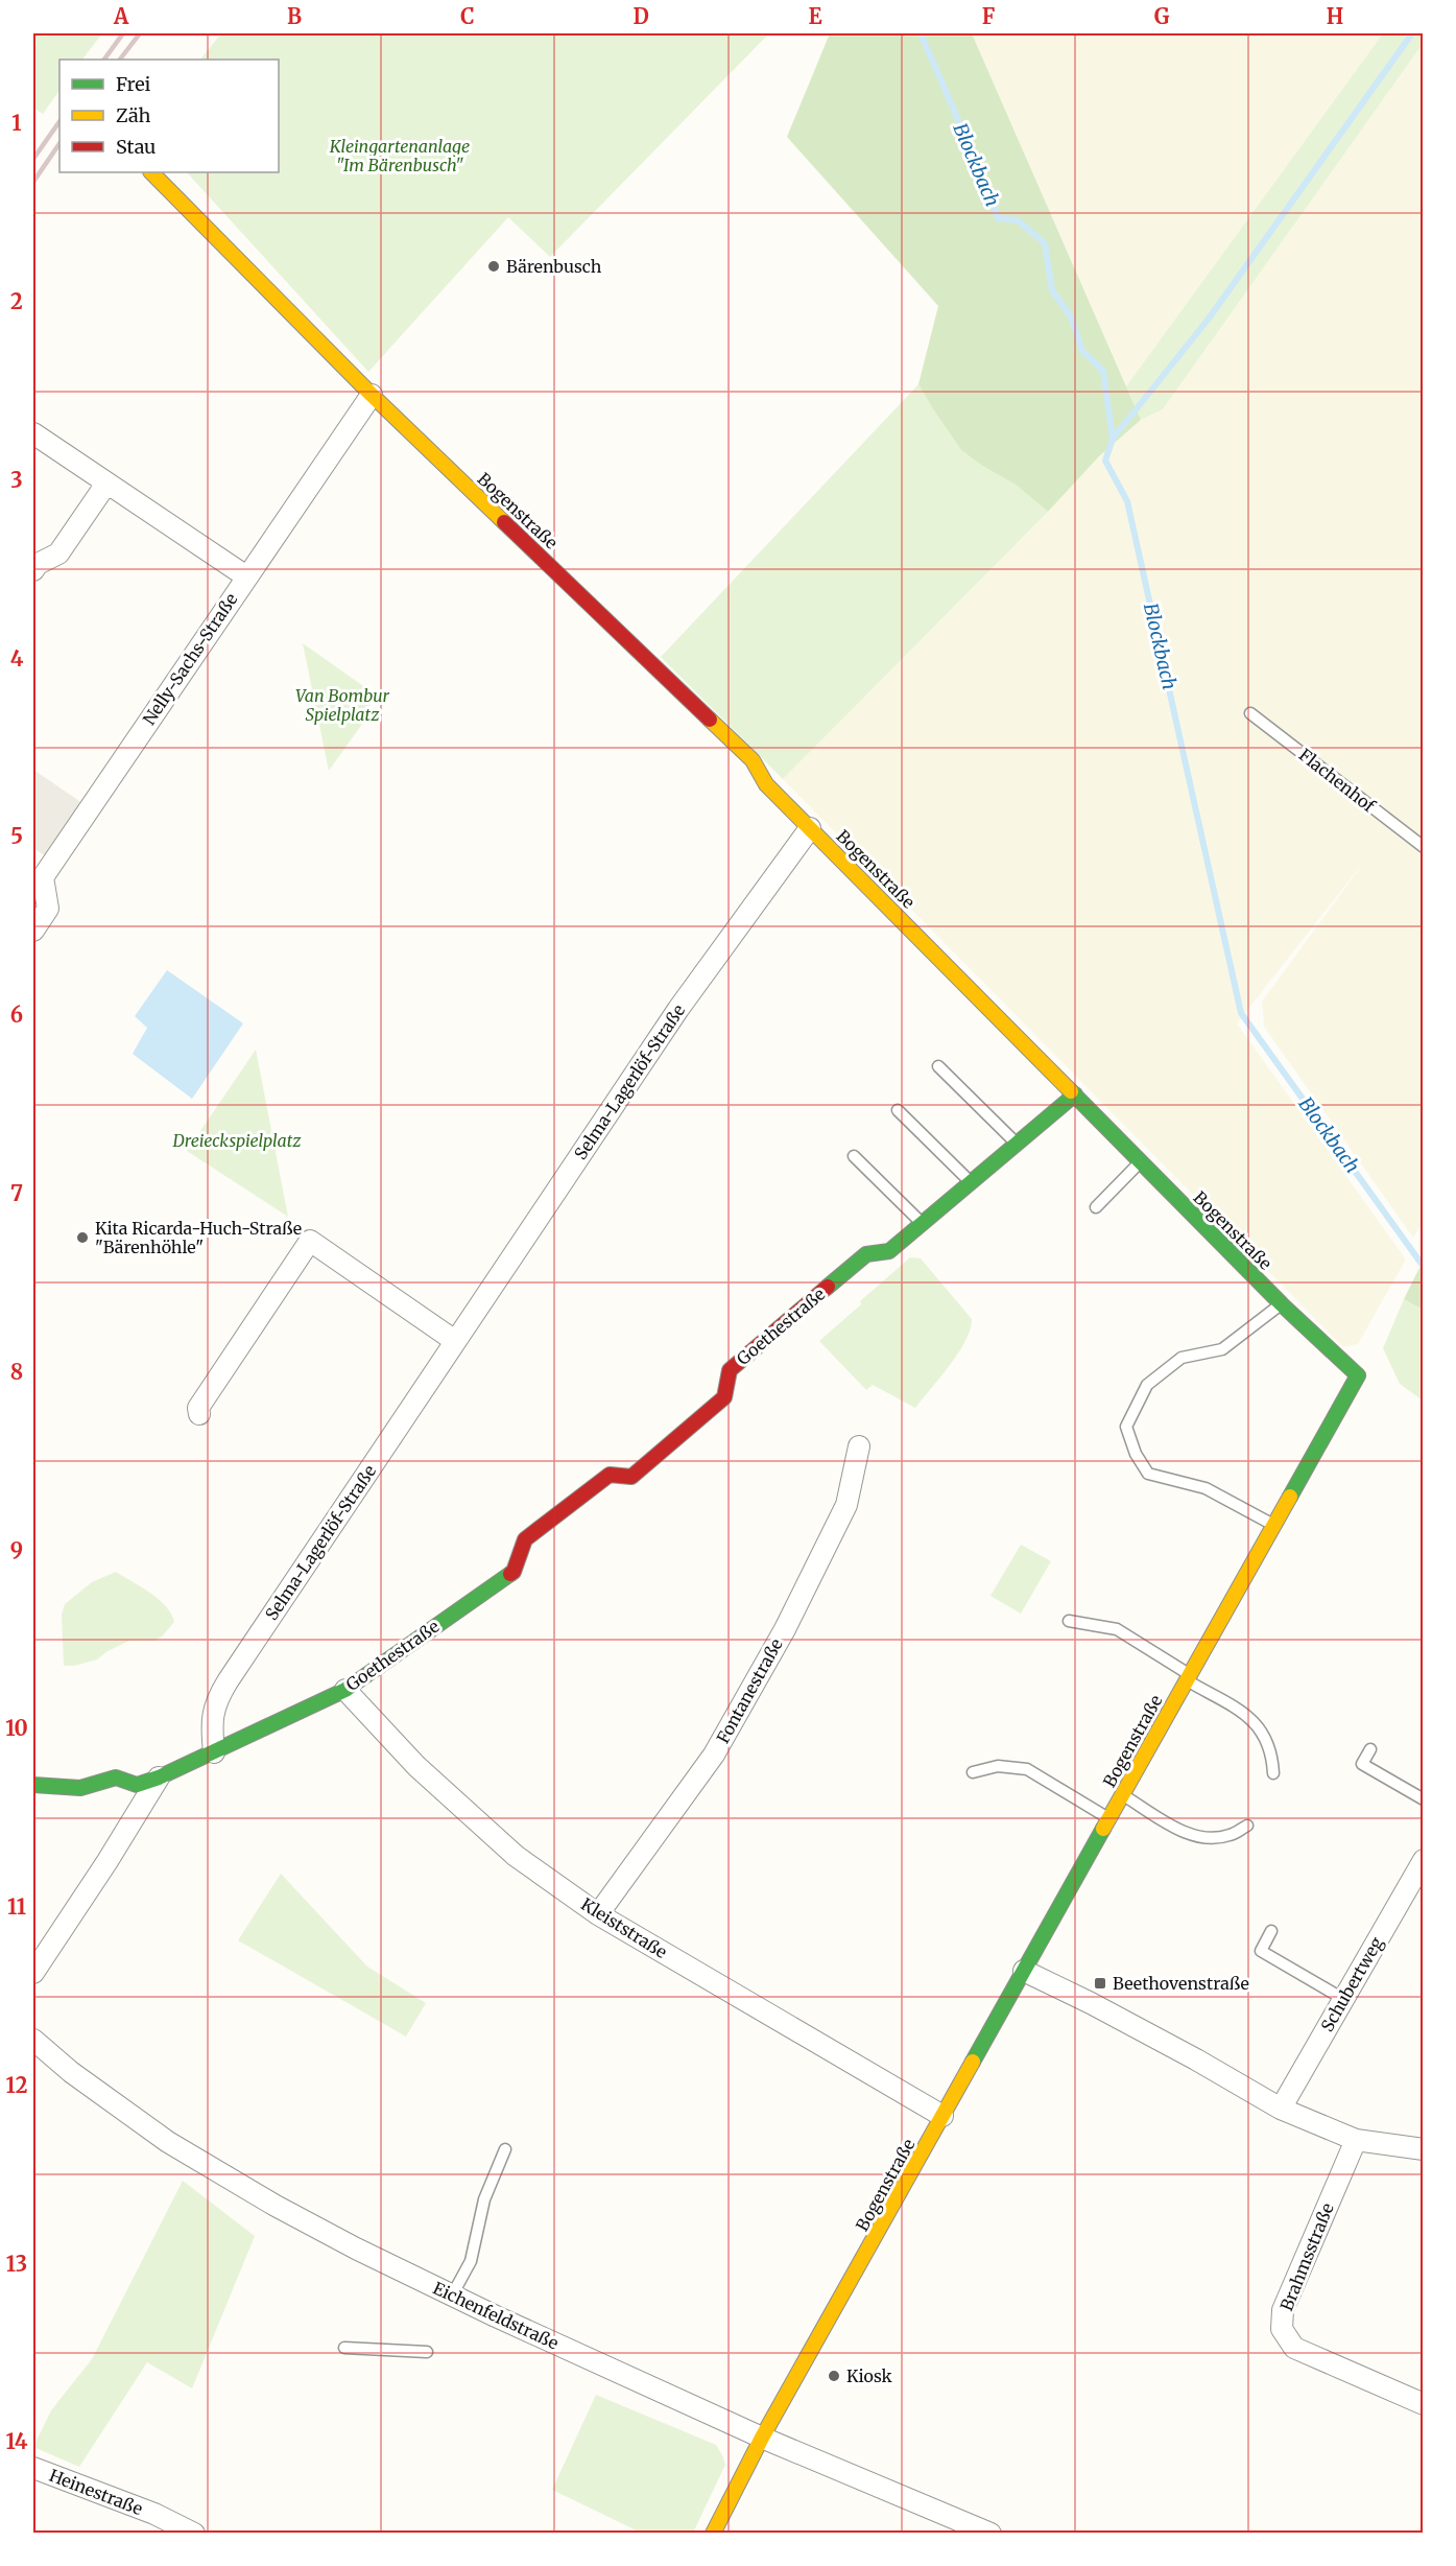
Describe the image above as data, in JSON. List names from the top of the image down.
{
  "streets": {
    "street": [
      "Bogenstraße",
      "Nelly-Sachs-Straße",
      "Selma-Lagerlöf-Straße",
      "Goethestraße",
      "Fontanestraße",
      "Kleiststraße",
      "Schubertweg",
      "Brahmsstraße",
      "Eichenfeldstraße",
      "Heinestraße"
    ],
    "lane": ["Flachenhof"]
  },
  "crossings": [
    ["Bogenstraße", "Nelly-Sachs-Straße"],
    ["Bogenstraße", "Selma-Lagerlöf-Straße"],
    ["Bogenstraße", "Goethestraße"],
    ["Bogenstraße", "Kleiststraße"],
    ["Bogenstraße", "Eichenfeldstraße"],
    ["Selma-Lagerlöf-Straße", "Goethestraße"],
    ["Goethestraße", "Kleiststraße"],
    ["Fontanestraße", "Kleiststraße"]
  ],
  "water": ["Blockbach"],
  "parks": ["Kleingartenanlage \"Im Bärenbusch\"", "Van Bombur Spielplatz", "Dreieckspielplatz"],
  "places": {
    "other": ["Bärenbusch", "Kita Ricarda-Huch-Straße \"Bärenhöhle\"", "Kiosk"],
    "transit": ["Beethovenstraße"]
  },
  "legend": ["Frei", "Zäh", "Stau"],
  "grid": {
    "columns": [
      "A",
      "B",
      "C",
      "D",
      "E",
      "F",
      "G",
      "H"
    ],
    "rows": [
      "1",
      "2",
      "3",
      "4",
      "5",
      "6",
      "7",
      "8",
      "9",
      "10",
      "11",
      "12",
      "13",
      "14"
    ]
  }
}
